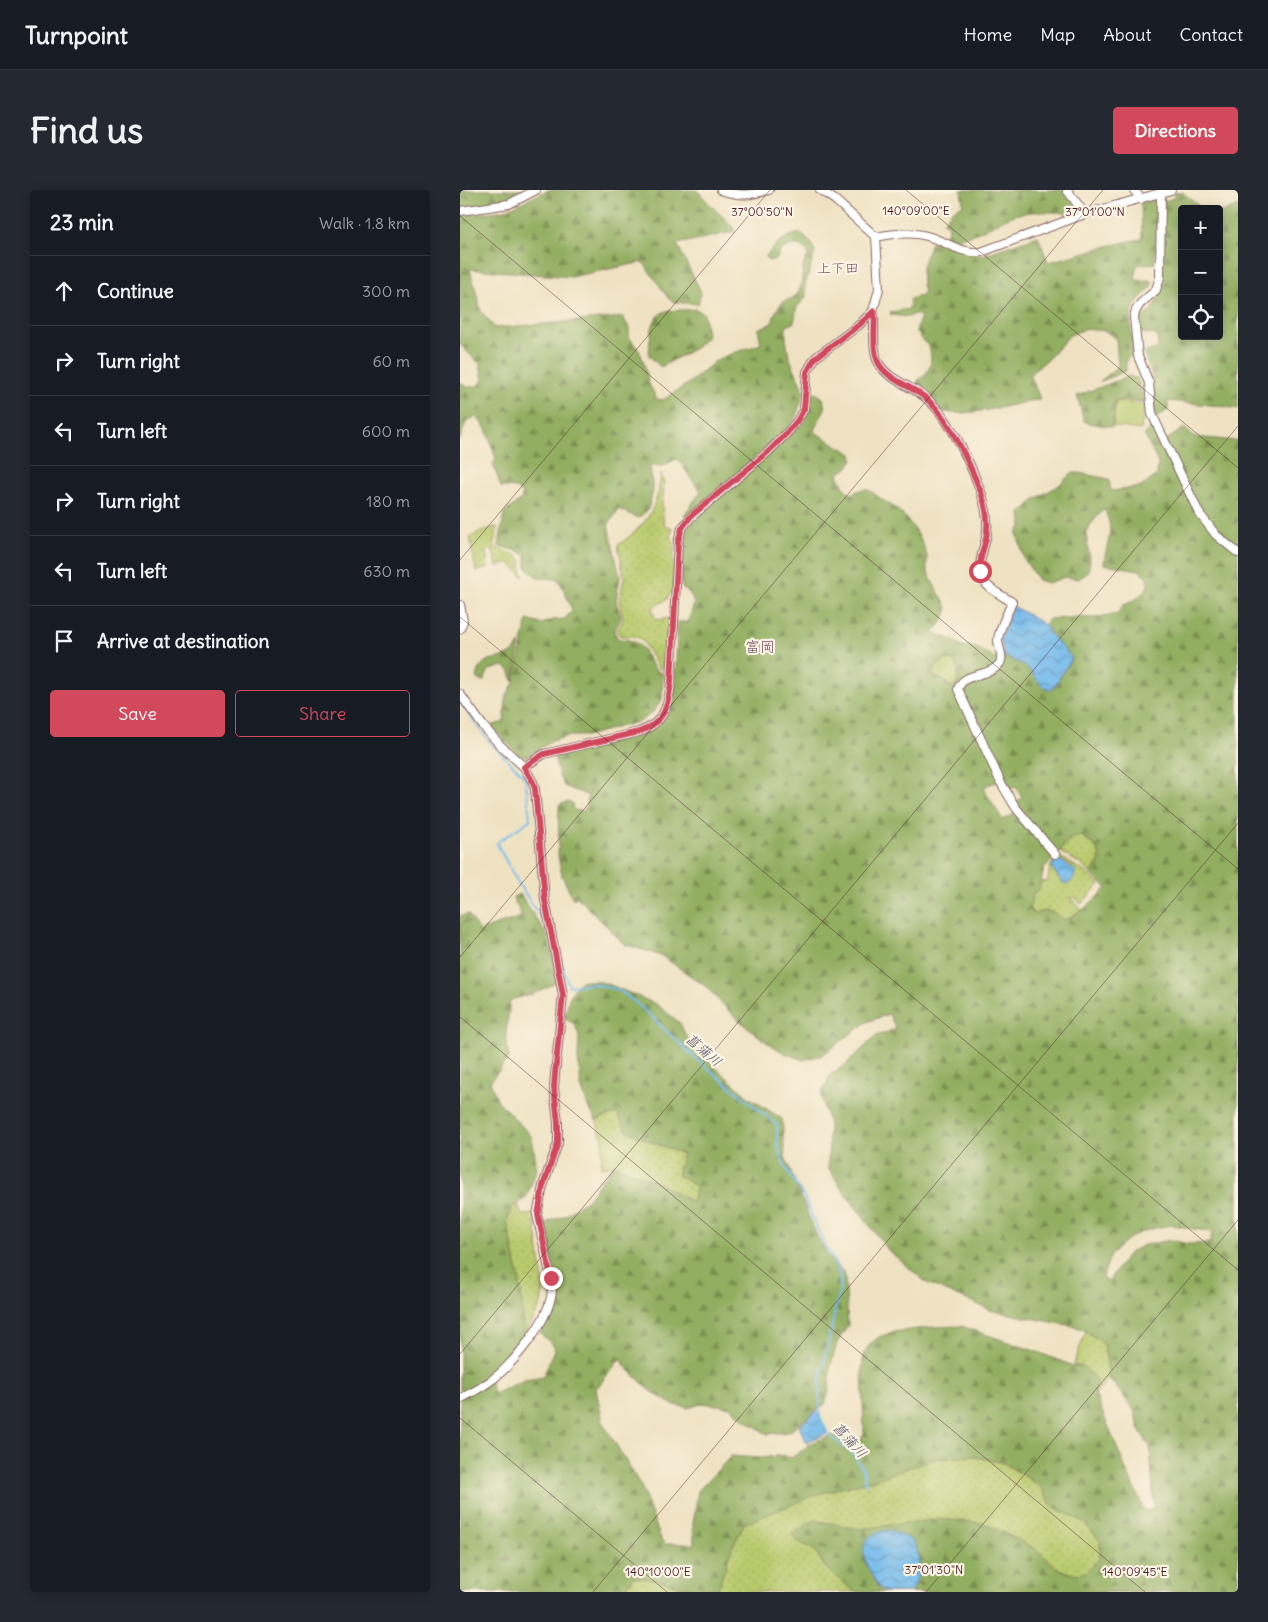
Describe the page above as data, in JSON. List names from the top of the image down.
{
  "districts": ["上下田", "富岡"],
  "water": ["菖蒲川"],
  "page": {
    "header": "Turnpoint",
    "nav": [
      "Home",
      "Map",
      "About",
      "Contact"
    ],
    "buttons": [
      "Directions",
      ["Save", "Share"]
    ],
    "title": "Find us",
    "heading": ["23 min", "Walk · 1.8 km"],
    "map_buttons": ["+", "−"],
    "list": [
      ["Continue", "300 m"],
      ["Turn right", "60 m"],
      ["Turn left", "600 m"],
      ["Turn right", "180 m"],
      ["Turn left", "630 m"],
      "Arrive at destination"
    ]
  },
  "coordinates": [
    "140°09'00\"E",
    "37°00'50\"N",
    "37°01'00\"N",
    "37°01'30\"N",
    "140°10'00\"E",
    "140°09'45\"E"
  ]
}
